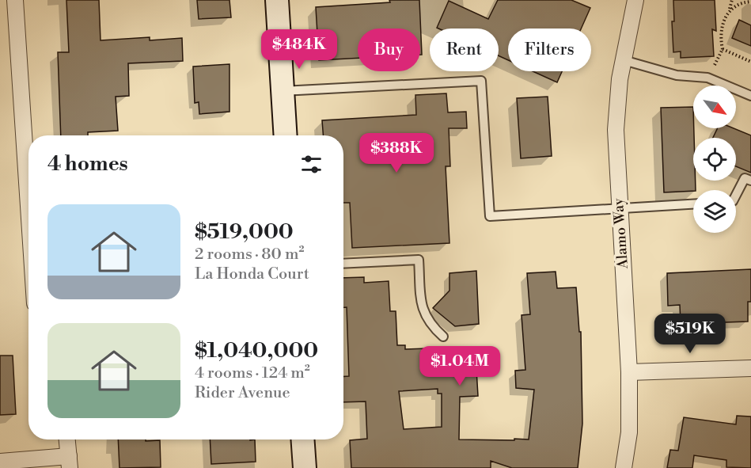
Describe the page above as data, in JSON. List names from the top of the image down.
{
  "streets": {
    "street": ["Alamo Way"]
  },
  "north": "bottom right",
  "page": {
    "chip": ["Buy", "Rent", "Filters"],
    "price": [
      "$484K",
      "$388K",
      "$519K",
      "$1.04M"
    ],
    "heading": "4 homes",
    "list": [
      {
        "name": "$519,000",
        "note": "2 rooms · 80 m² · La Honda Court"
      },
      {
        "name": "$1,040,000",
        "note": "4 rooms · 124 m² · Rider Avenue"
      }
    ]
  }
}
